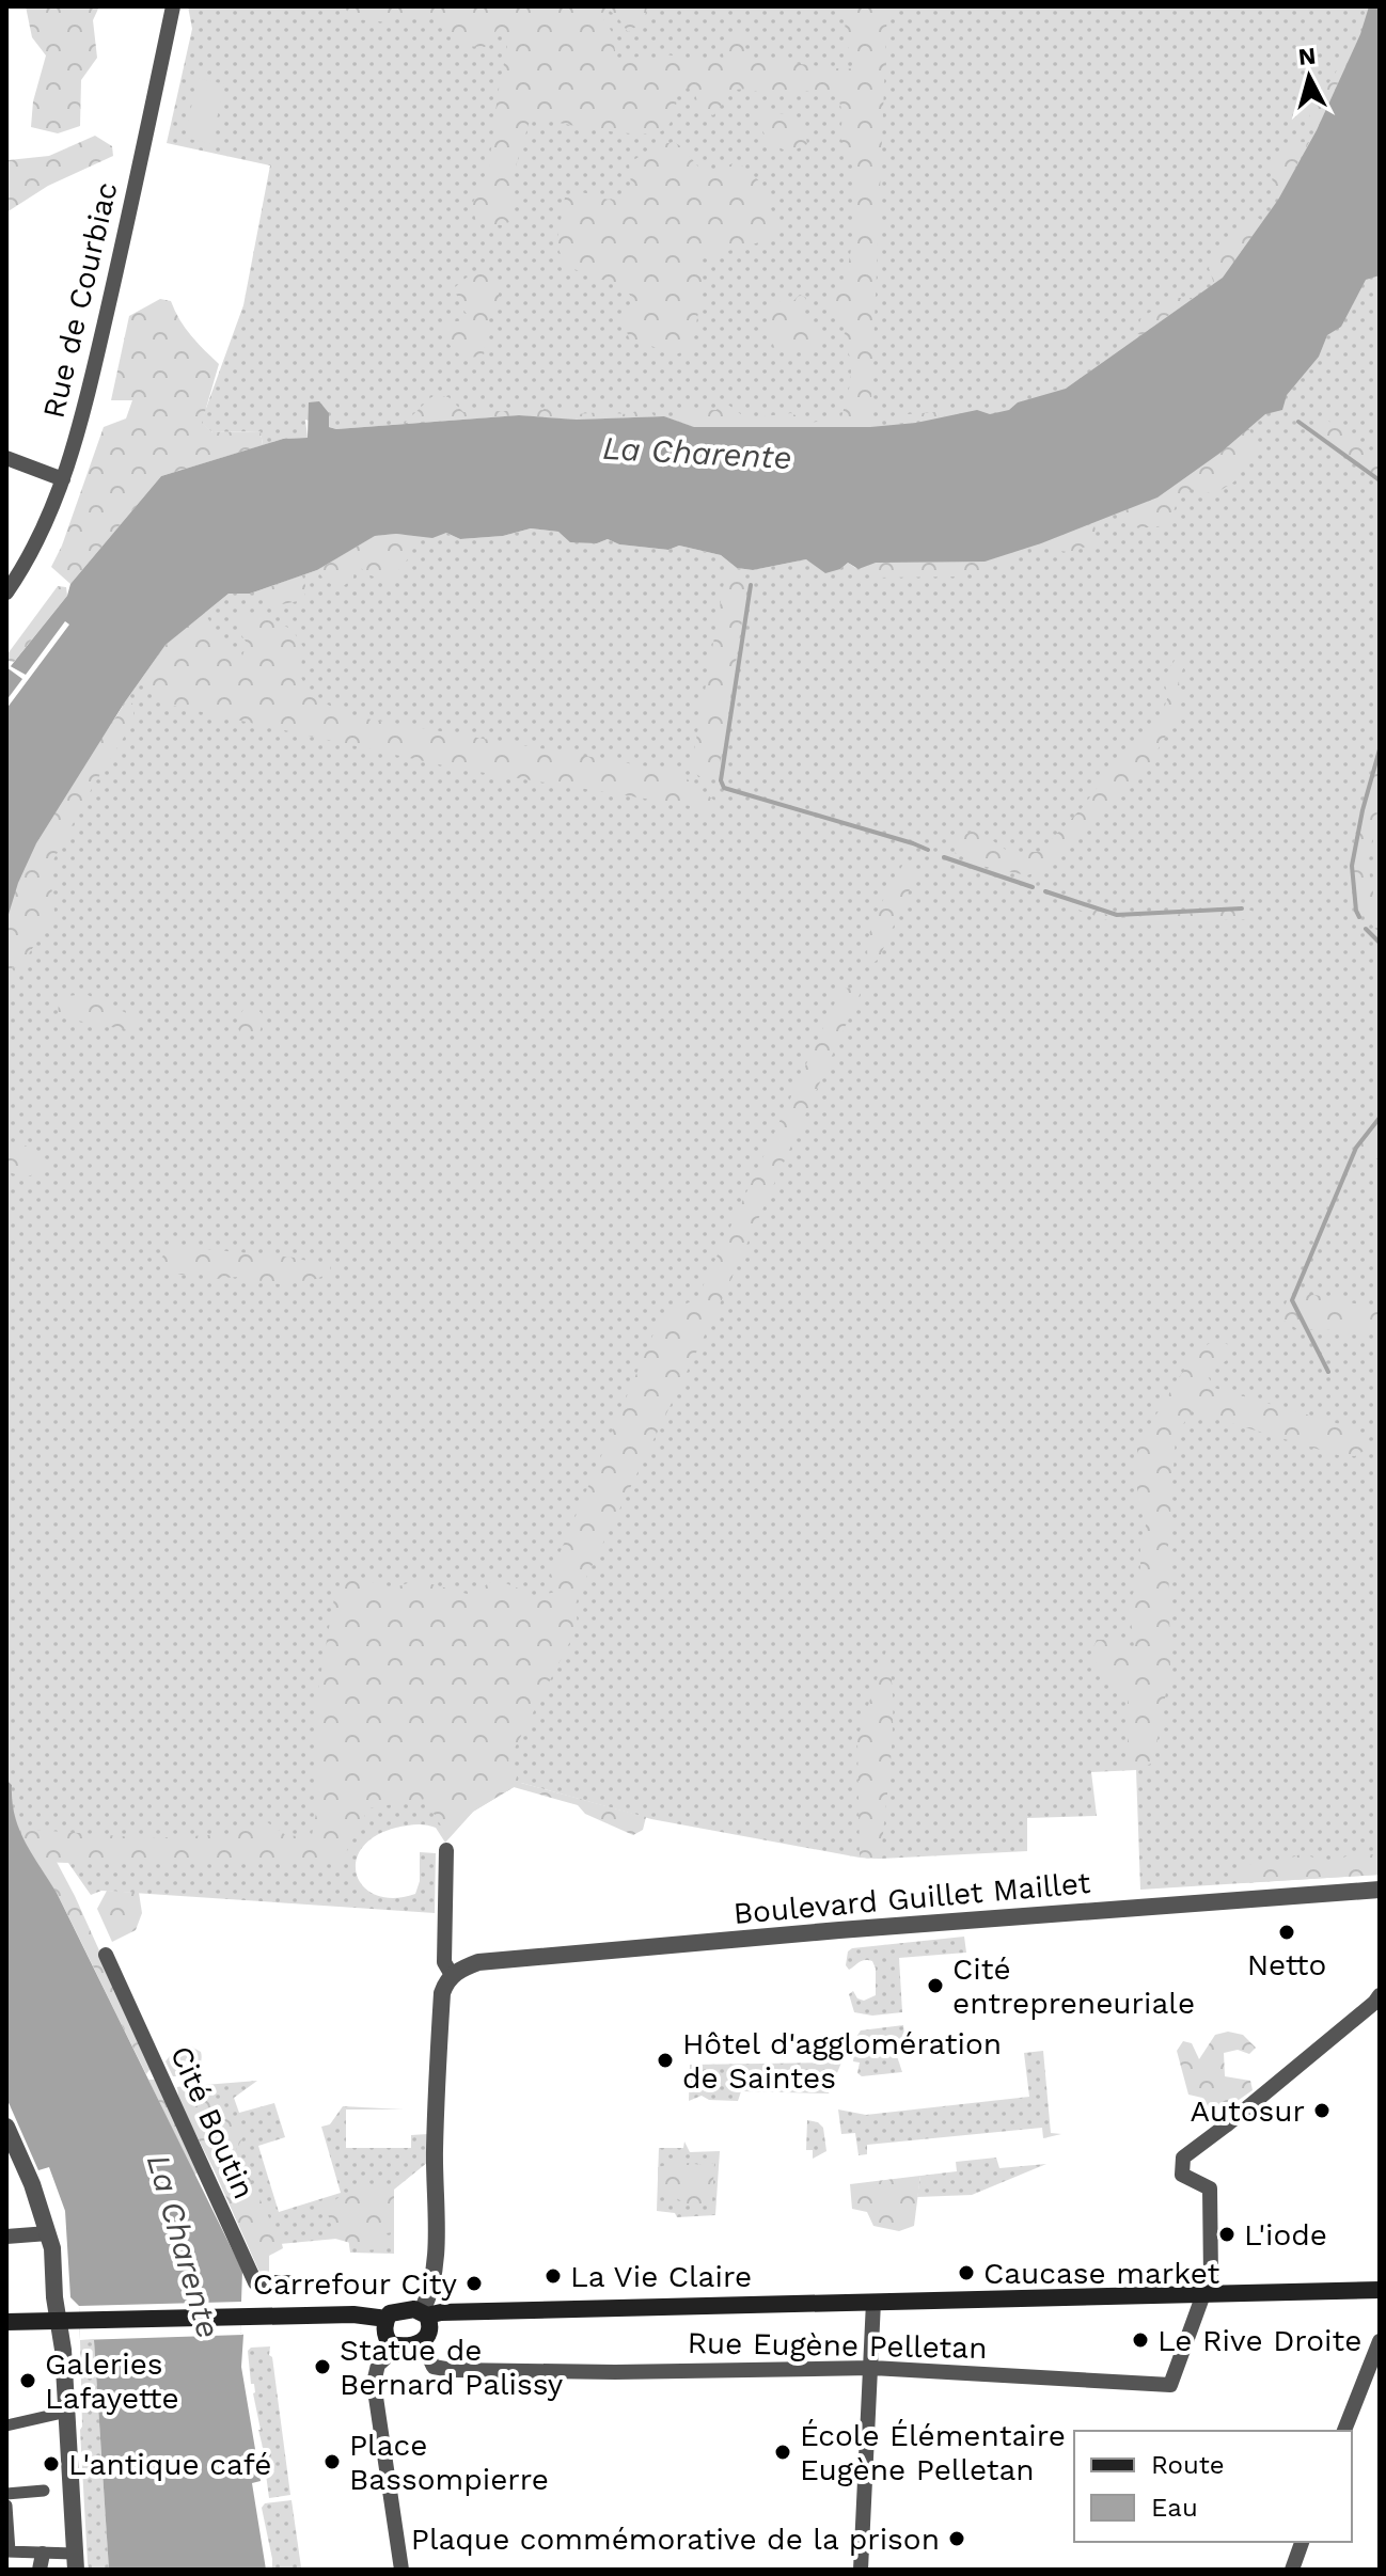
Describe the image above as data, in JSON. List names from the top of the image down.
{
  "streets": {
    "street": [
      "Rue de Courbiac",
      "Boulevard Guillet Maillet",
      "Cité Boutin",
      "Rue Eugène Pelletan"
    ]
  },
  "water": ["La Charente"],
  "places": [
    "Netto",
    "Cité entrepreneuriale",
    "Hôtel d'agglomération de Saintes",
    "Autosur",
    "L'iode",
    "Caucase market",
    "La Vie Claire",
    "Carrefour City",
    "Le Rive Droite",
    "Statue de Bernard Palissy",
    "Galeries Lafayette",
    "École Élémentaire Eugène Pelletan",
    "Place Bassompierre",
    "L'antique café",
    "Plaque commémorative de la prison"
  ],
  "legend": ["Route", "Eau"],
  "north": "top"
}
